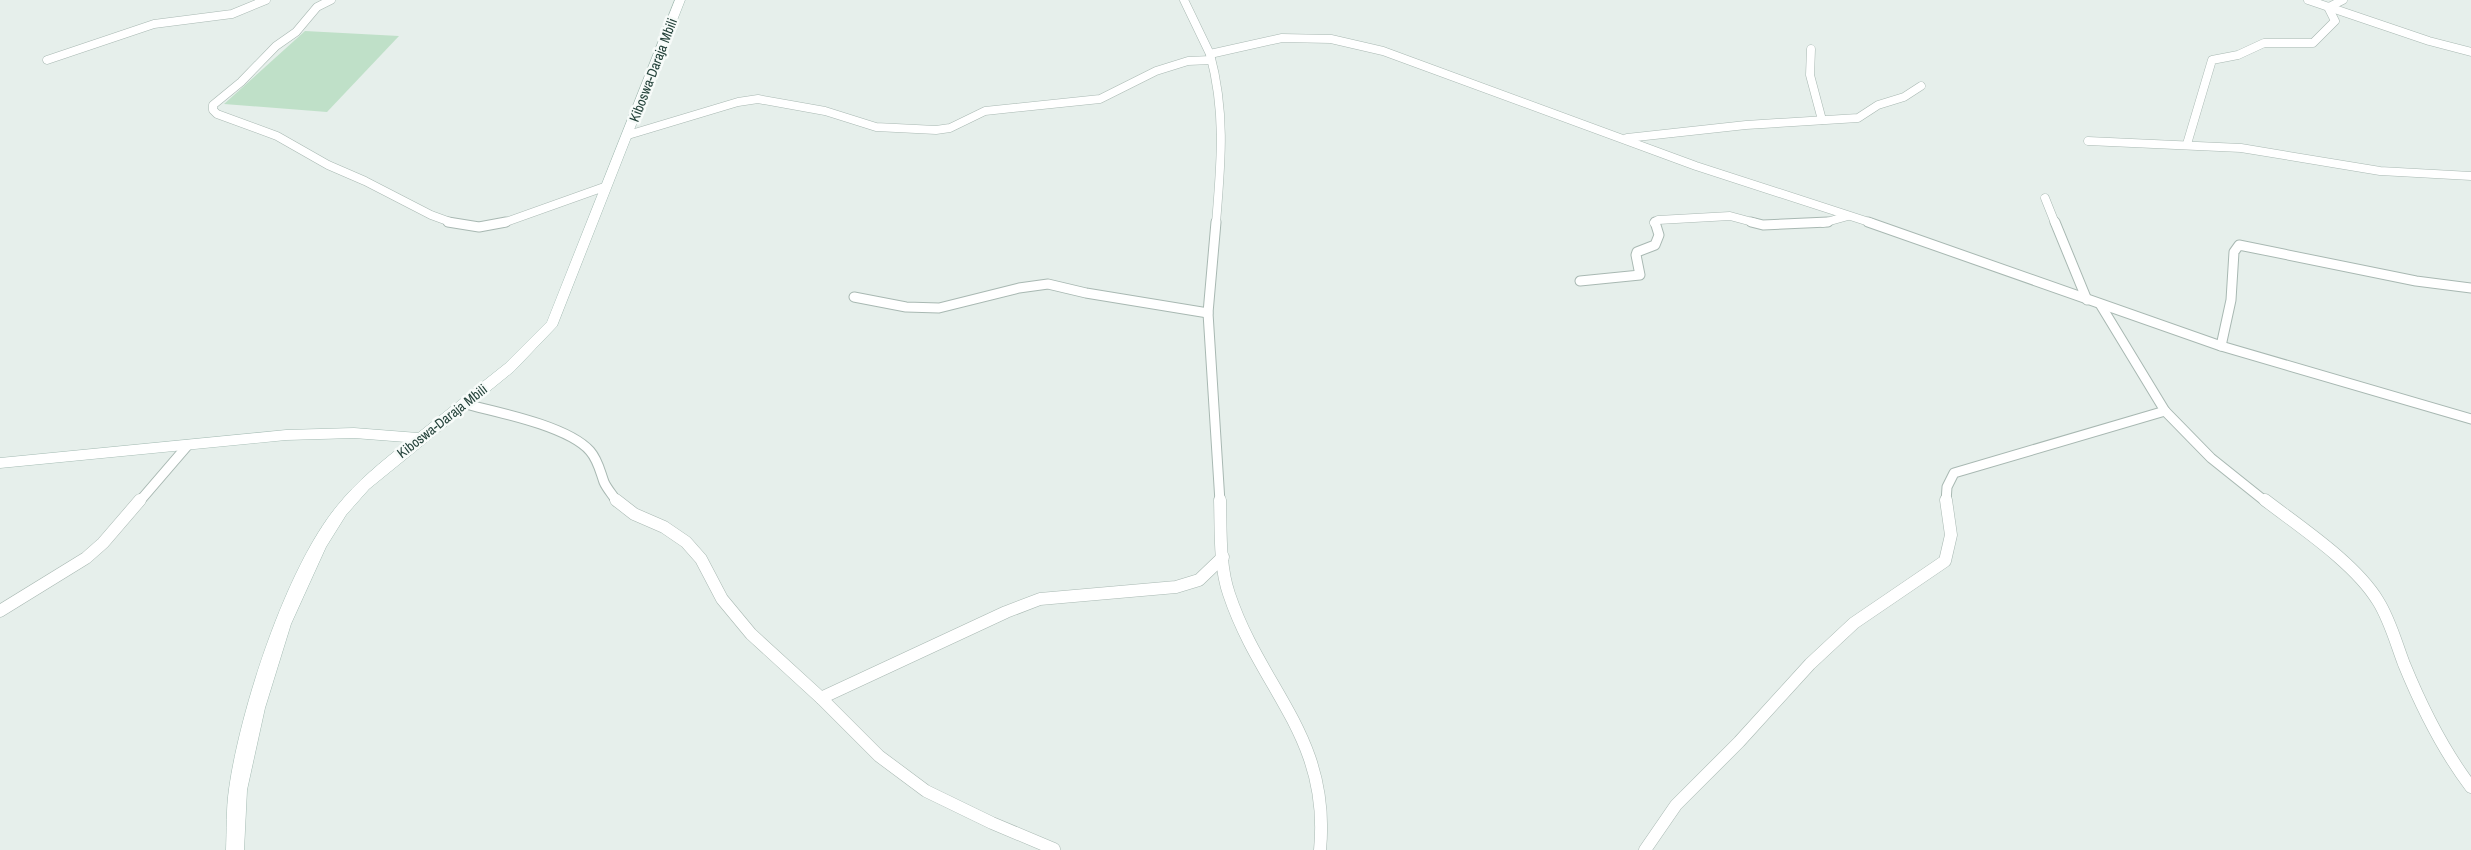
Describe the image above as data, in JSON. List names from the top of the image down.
{
  "streets": {
    "main road": ["Kiboswa-Daraja Mbili"]
  }
}
